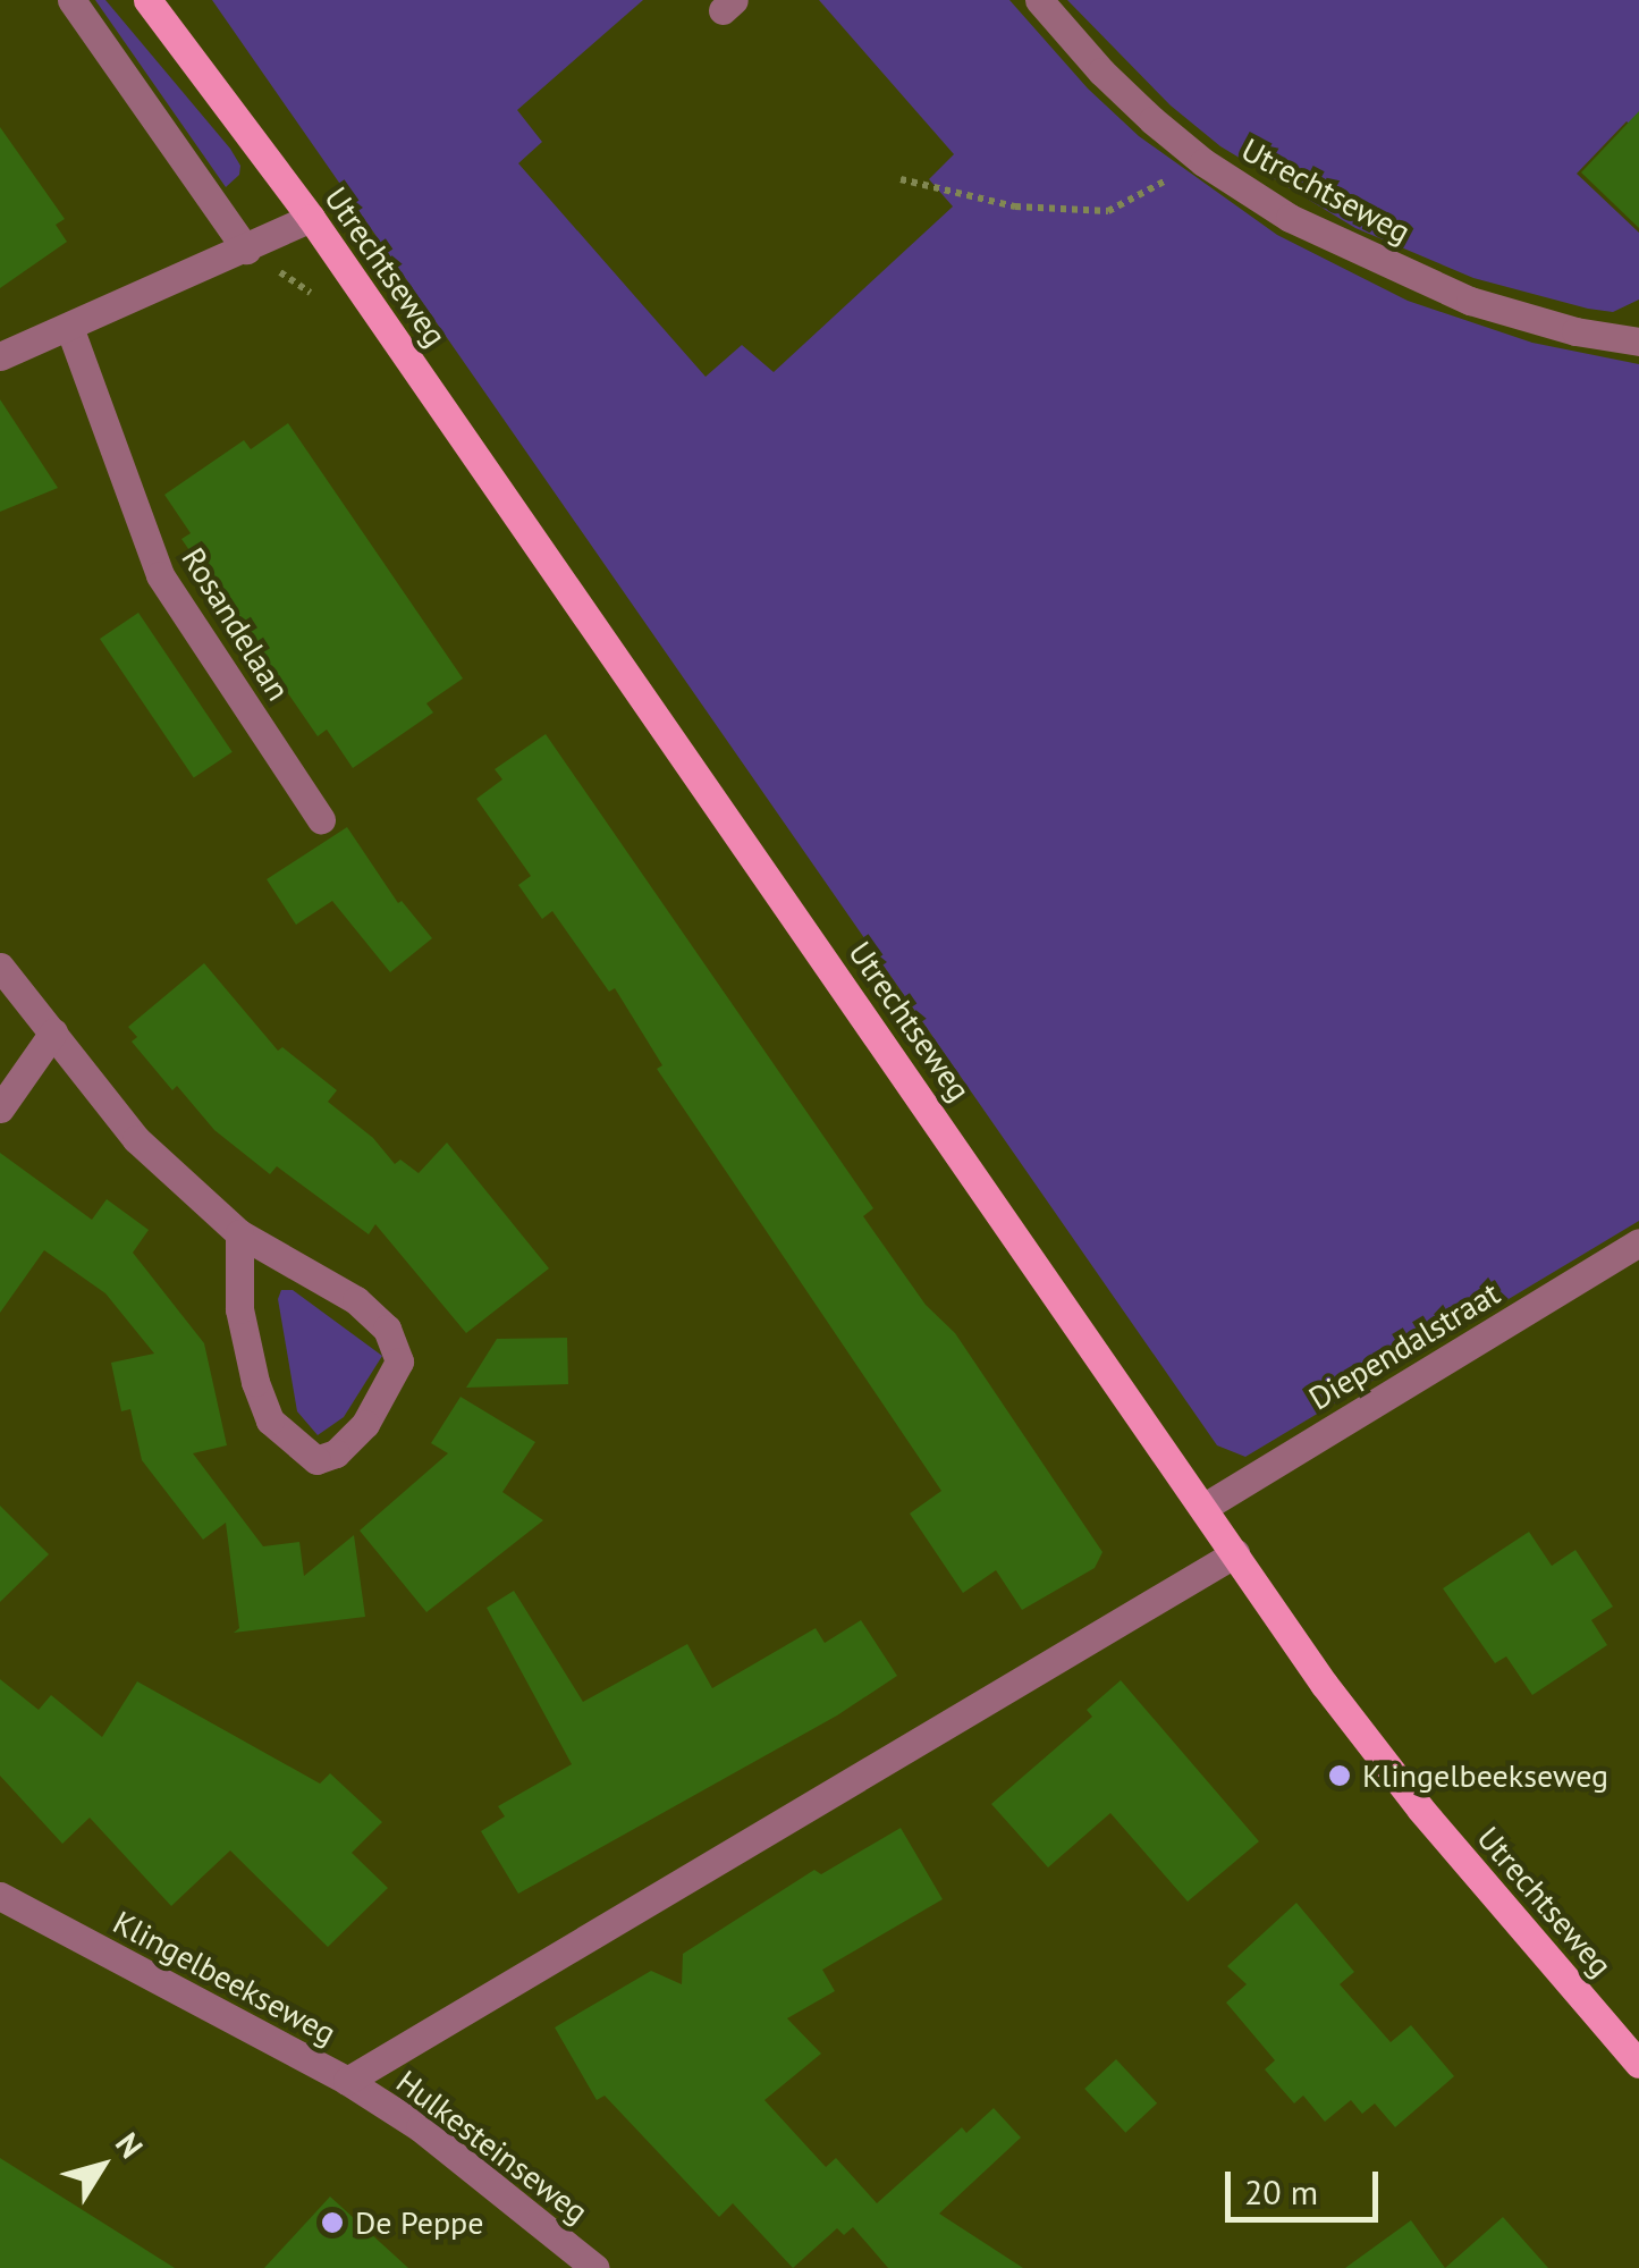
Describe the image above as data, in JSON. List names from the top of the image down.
{
  "streets": {
    "main road": ["Utrechtseweg"],
    "street": [
      "Rosandelaan",
      "Diependalstraat",
      "Klingelbeekseweg",
      "Hulkesteinseweg"
    ]
  },
  "crossings": [
    ["Utrechtseweg", "Diependalstraat"],
    ["Utrechtseweg", "Klingelbeekseweg"],
    ["Klingelbeekseweg", "Hulkesteinseweg"]
  ],
  "places": ["Klingelbeekseweg", "De Peppe"],
  "scale_bar": "20 m",
  "north": "top right"
}
